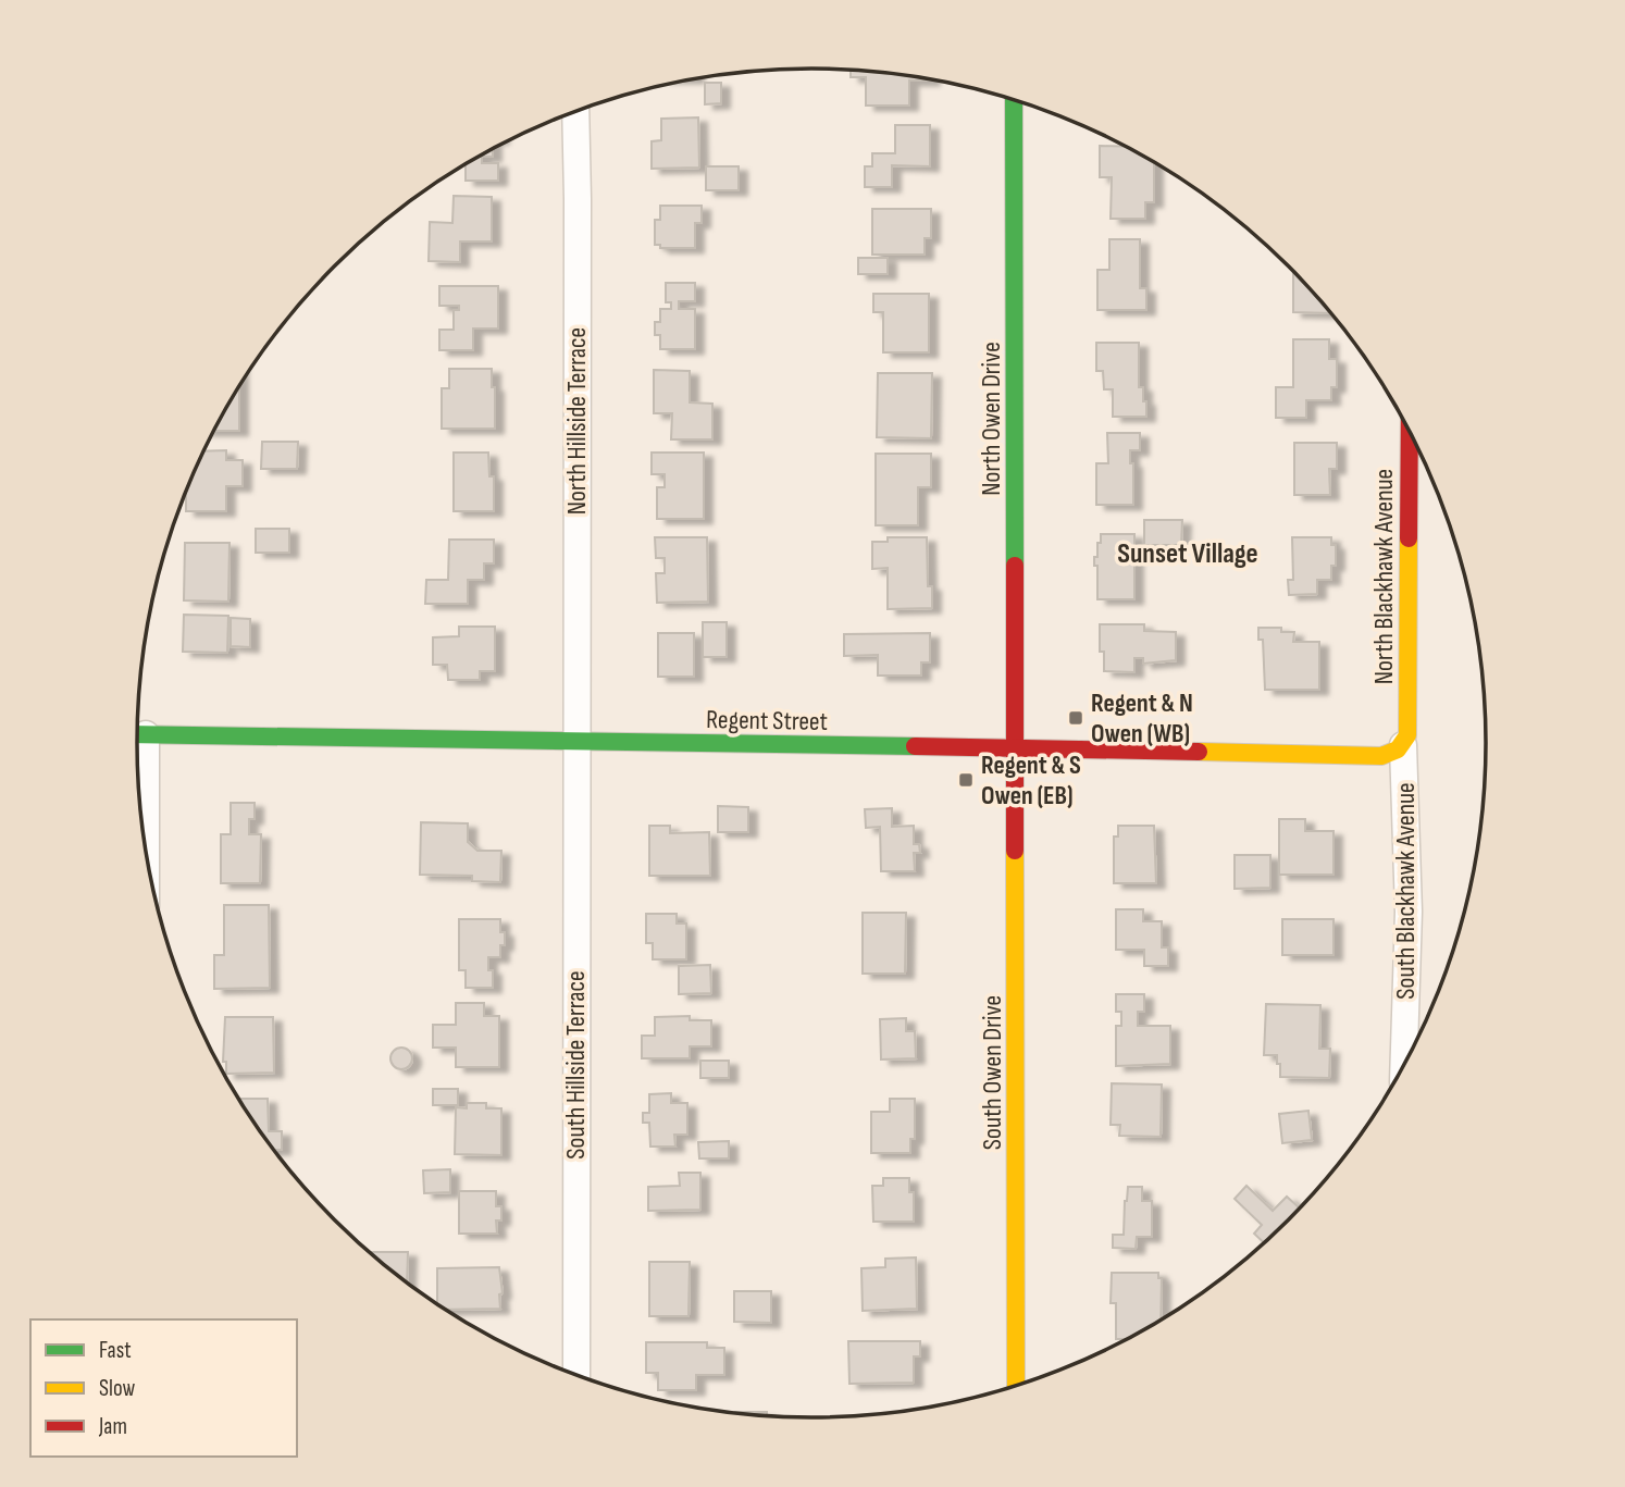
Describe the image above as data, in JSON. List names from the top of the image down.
{
  "streets": {
    "street": [
      "North Owen Drive",
      "North Hillside Terrace",
      "North Blackhawk Avenue",
      "Regent Street",
      "South Blackhawk Avenue",
      "South Hillside Terrace",
      "South Owen Drive"
    ]
  },
  "crossings": [
    ["North Owen Drive", "Regent Street"],
    ["North Owen Drive", "South Owen Drive"],
    ["North Hillside Terrace", "Regent Street"],
    ["North Hillside Terrace", "South Hillside Terrace"],
    ["North Blackhawk Avenue", "Regent Street"],
    ["North Blackhawk Avenue", "South Blackhawk Avenue"],
    ["Regent Street", "South Blackhawk Avenue"],
    ["Regent Street", "South Hillside Terrace"],
    ["Regent Street", "South Owen Drive"]
  ],
  "districts": ["Sunset Village"],
  "places": {
    "transit": ["Regent & N Owen (WB)", "Regent & S Owen (EB)"]
  },
  "legend": ["Fast", "Slow", "Jam"]
}
